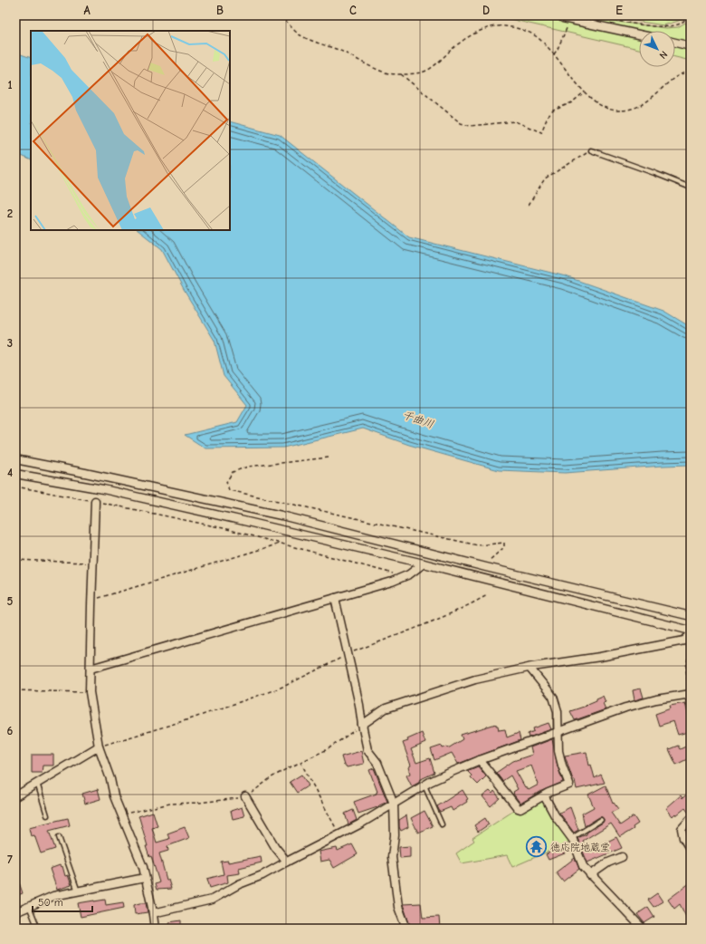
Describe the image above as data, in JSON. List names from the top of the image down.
{
  "water": ["千曲川"],
  "places": {
    "temple": ["徳応院地蔵堂"]
  },
  "scale_bar": "50 m",
  "north": "bottom right",
  "grid": {
    "columns": [
      "A",
      "B",
      "C",
      "D",
      "E"
    ],
    "rows": [
      "1",
      "2",
      "3",
      "4",
      "5",
      "6",
      "7"
    ]
  }
}
